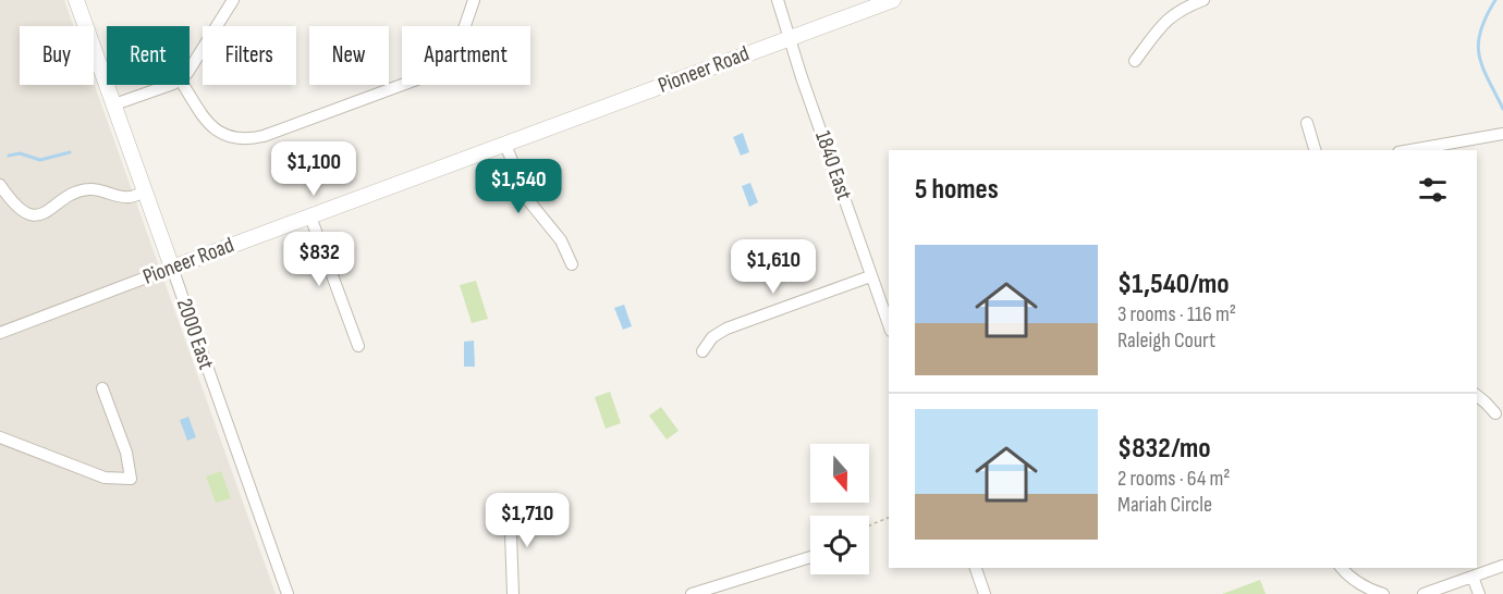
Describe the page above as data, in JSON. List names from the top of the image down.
{
  "streets": {
    "street": ["Pioneer Road", "1840 East", "2000 East"]
  },
  "crossings": [
    ["Pioneer Road", "1840 East"],
    ["Pioneer Road", "2000 East"]
  ],
  "north": "bottom",
  "page": {
    "chip": [
      "Buy",
      "Rent",
      "Filters",
      "New",
      "Apartment"
    ],
    "price": [
      "$1,100",
      "$1,540",
      "$832",
      "$1,610",
      "$1,710"
    ],
    "heading": "5 homes",
    "list": [
      {
        "name": "$1,540/mo",
        "note": "3 rooms · 116 m² · Raleigh Court"
      },
      {
        "name": "$832/mo",
        "note": "2 rooms · 64 m² · Mariah Circle"
      }
    ]
  }
}
